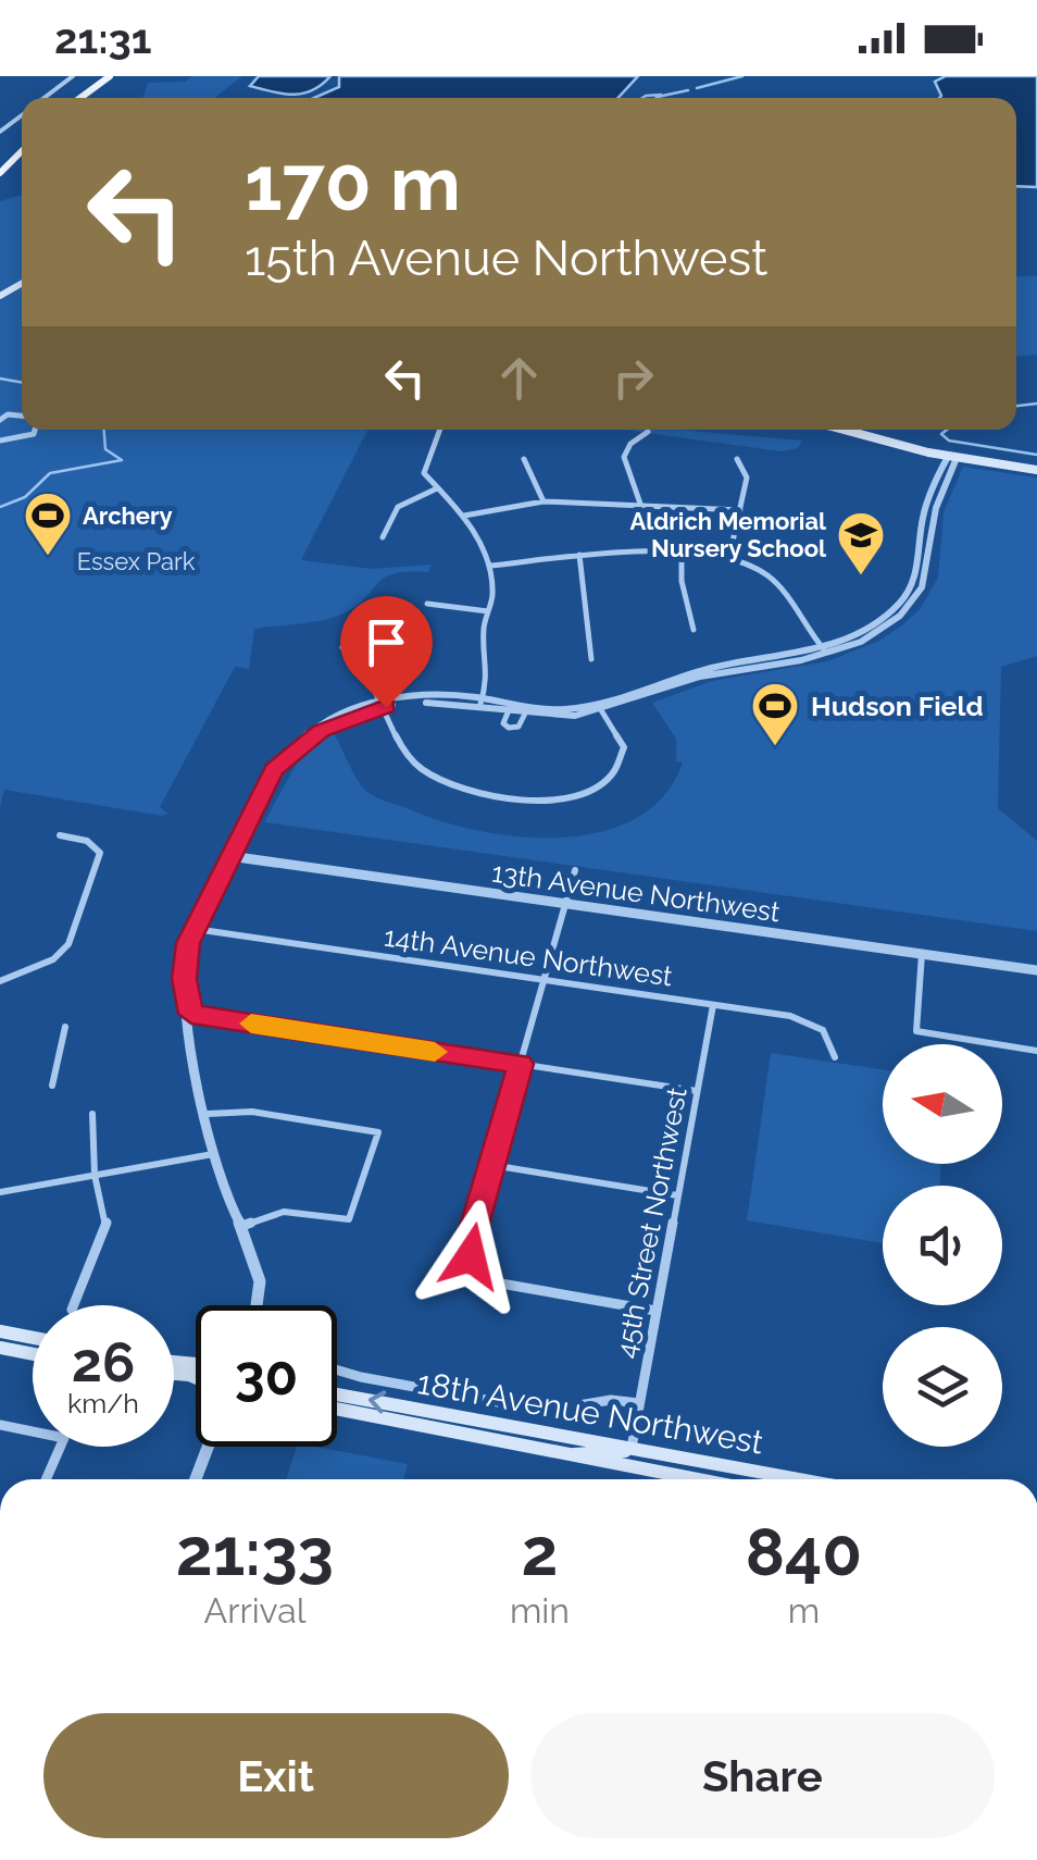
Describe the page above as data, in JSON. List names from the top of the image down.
{
  "streets": {
    "main road": ["18th Avenue Northwest"],
    "street": ["13th Avenue Northwest", "14th Avenue Northwest", "45th Street Northwest"]
  },
  "crossings": [
    ["14th Avenue Northwest", "45th Street Northwest"],
    ["45th Street Northwest", "18th Avenue Northwest"]
  ],
  "parks": ["Essex Park"],
  "places": {
    "sports": ["Archery", "Hudson Field"],
    "school or university": ["Aldrich Memorial Nursery School"]
  },
  "north": "left",
  "page": {
    "status": "21:31",
    "turn": ["170 m", "15th Avenue Northwest"],
    "speed": "26 km/h",
    "limit": "30",
    "eta": [
      "21:33",
      "Arrival",
      "2",
      "min",
      "840",
      "m"
    ],
    "buttons": ["Exit", "Share"]
  }
}
